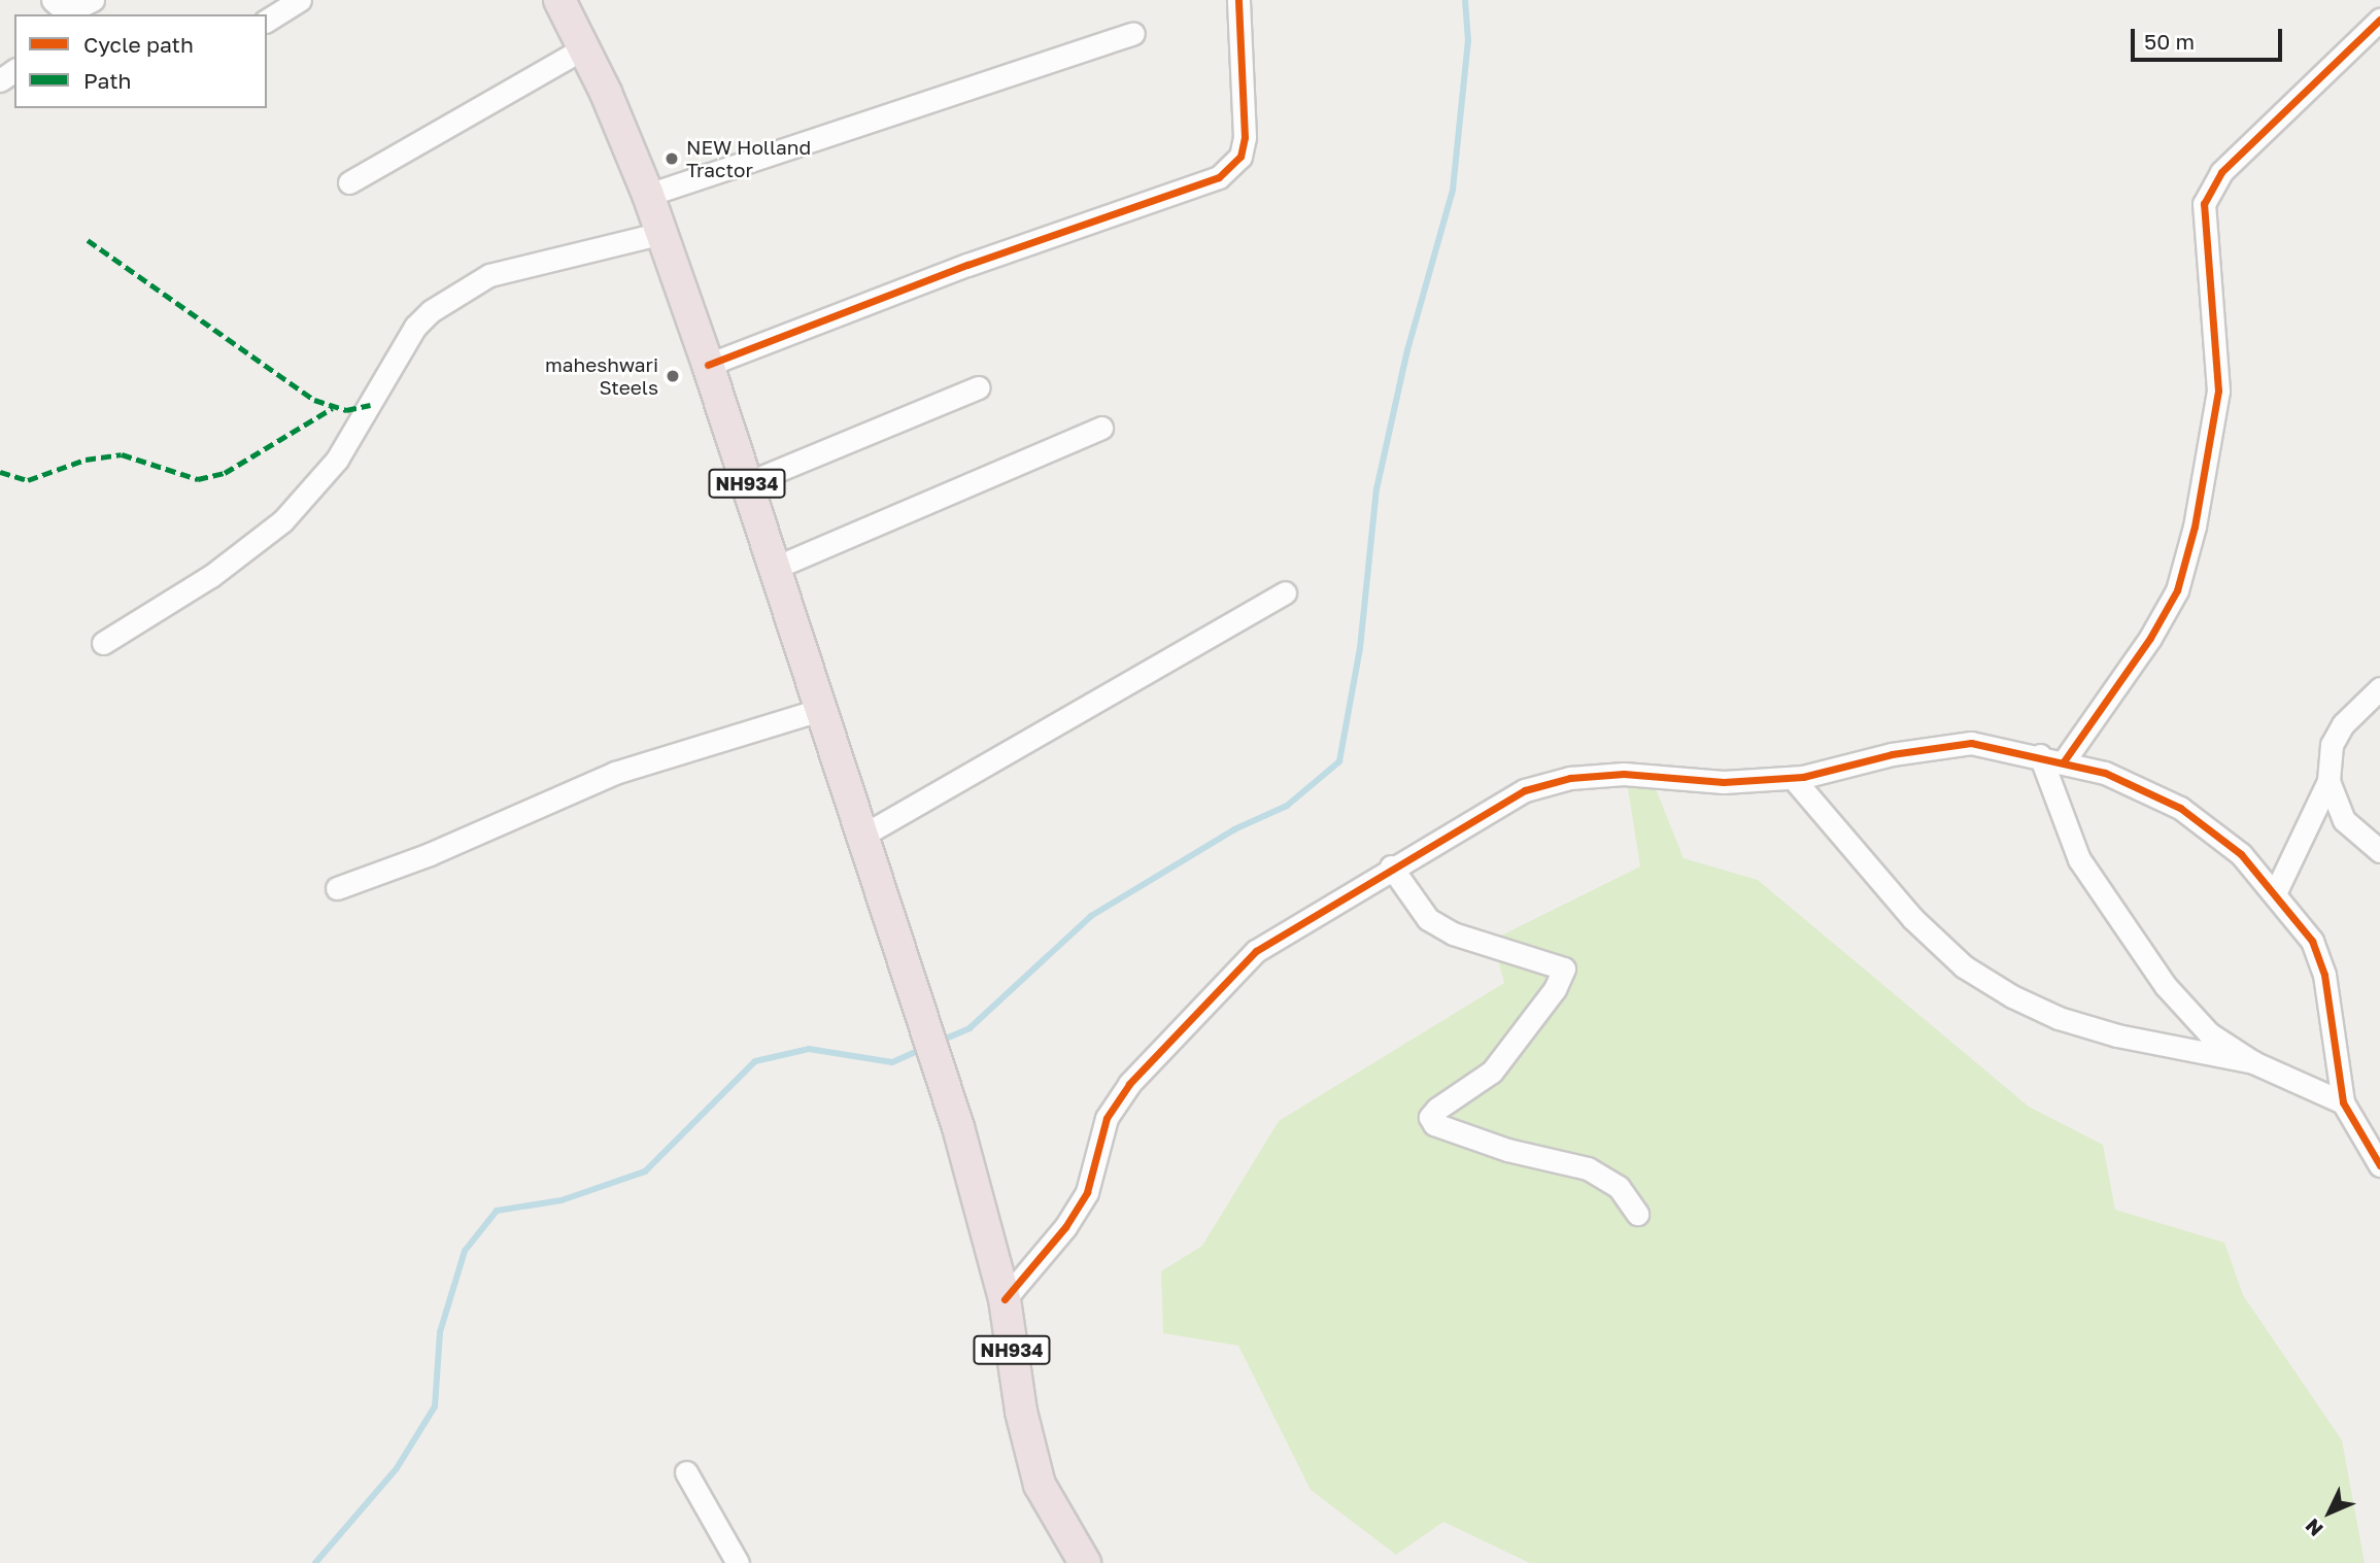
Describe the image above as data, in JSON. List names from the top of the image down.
{
  "streets": {
    "highway": ["NH934"]
  },
  "places": ["NEW Holland Tractor", "maheshwari Steels"],
  "legend": ["Cycle path", "Path"],
  "scale_bar": "50 m",
  "north": "bottom left"
}
